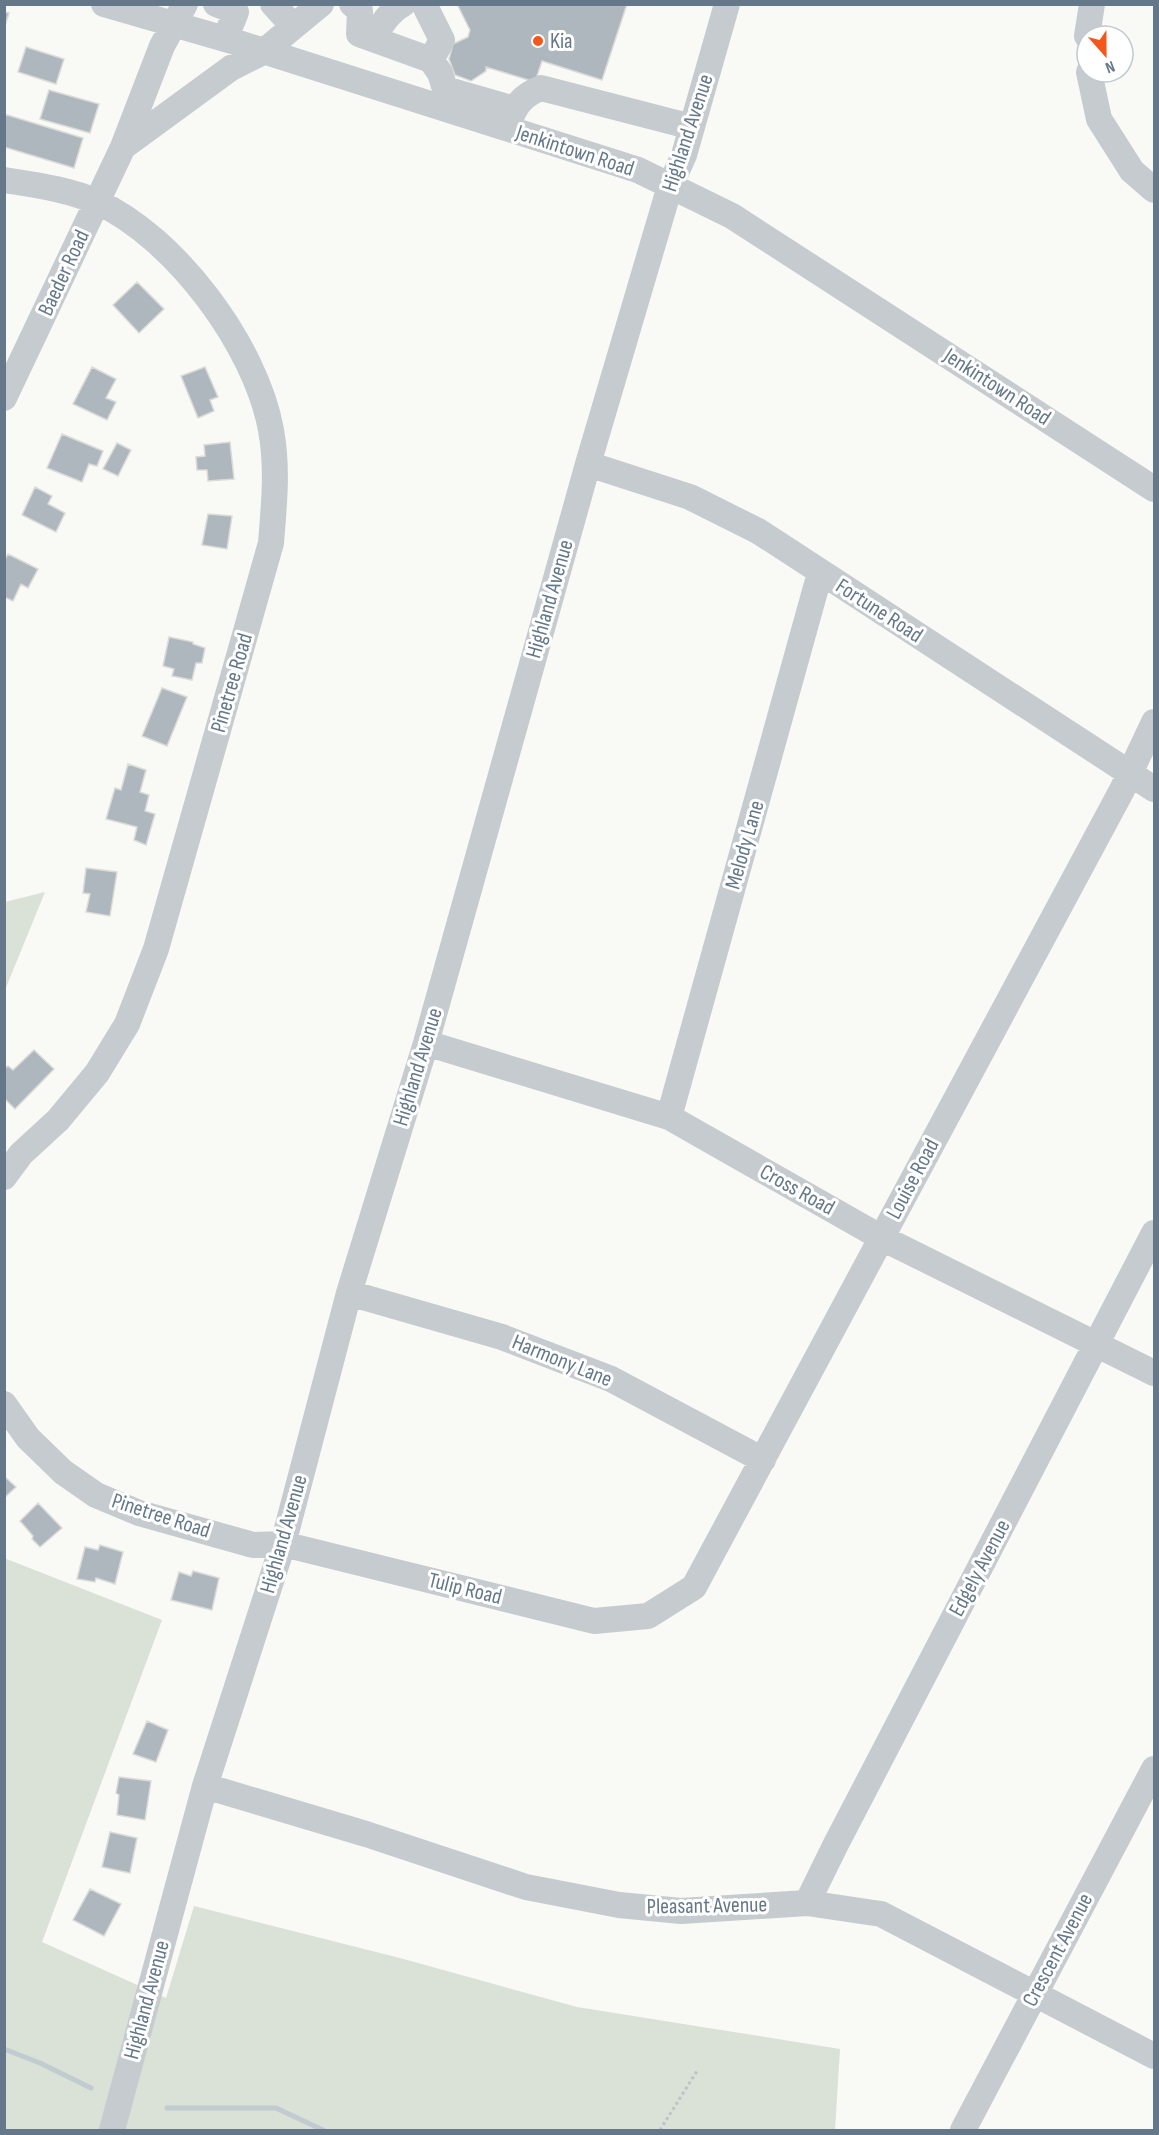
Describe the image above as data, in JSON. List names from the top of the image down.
{
  "streets": {
    "street": [
      "Highland Avenue",
      "Jenkintown Road",
      "Baeder Road",
      "Fortune Road",
      "Pinetree Road",
      "Melody Lane",
      "Louise Road",
      "Cross Road",
      "Harmony Lane",
      "Edgely Avenue",
      "Tulip Road",
      "Pleasant Avenue",
      "Crescent Avenue"
    ]
  },
  "crossings": [
    ["Highland Avenue", "Jenkintown Road"],
    ["Highland Avenue", "Fortune Road"],
    ["Highland Avenue", "Pinetree Road"],
    ["Highland Avenue", "Cross Road"],
    ["Highland Avenue", "Harmony Lane"],
    ["Highland Avenue", "Tulip Road"],
    ["Highland Avenue", "Pleasant Avenue"],
    ["Jenkintown Road", "Baeder Road"],
    ["Baeder Road", "Pinetree Road"],
    ["Fortune Road", "Melody Lane"],
    ["Fortune Road", "Louise Road"],
    ["Pinetree Road", "Tulip Road"],
    ["Melody Lane", "Cross Road"],
    ["Louise Road", "Cross Road"],
    ["Louise Road", "Harmony Lane"],
    ["Louise Road", "Tulip Road"],
    ["Cross Road", "Edgely Avenue"],
    ["Edgely Avenue", "Pleasant Avenue"],
    ["Pleasant Avenue", "Crescent Avenue"]
  ],
  "places": ["Kia"],
  "north": "bottom"
}
